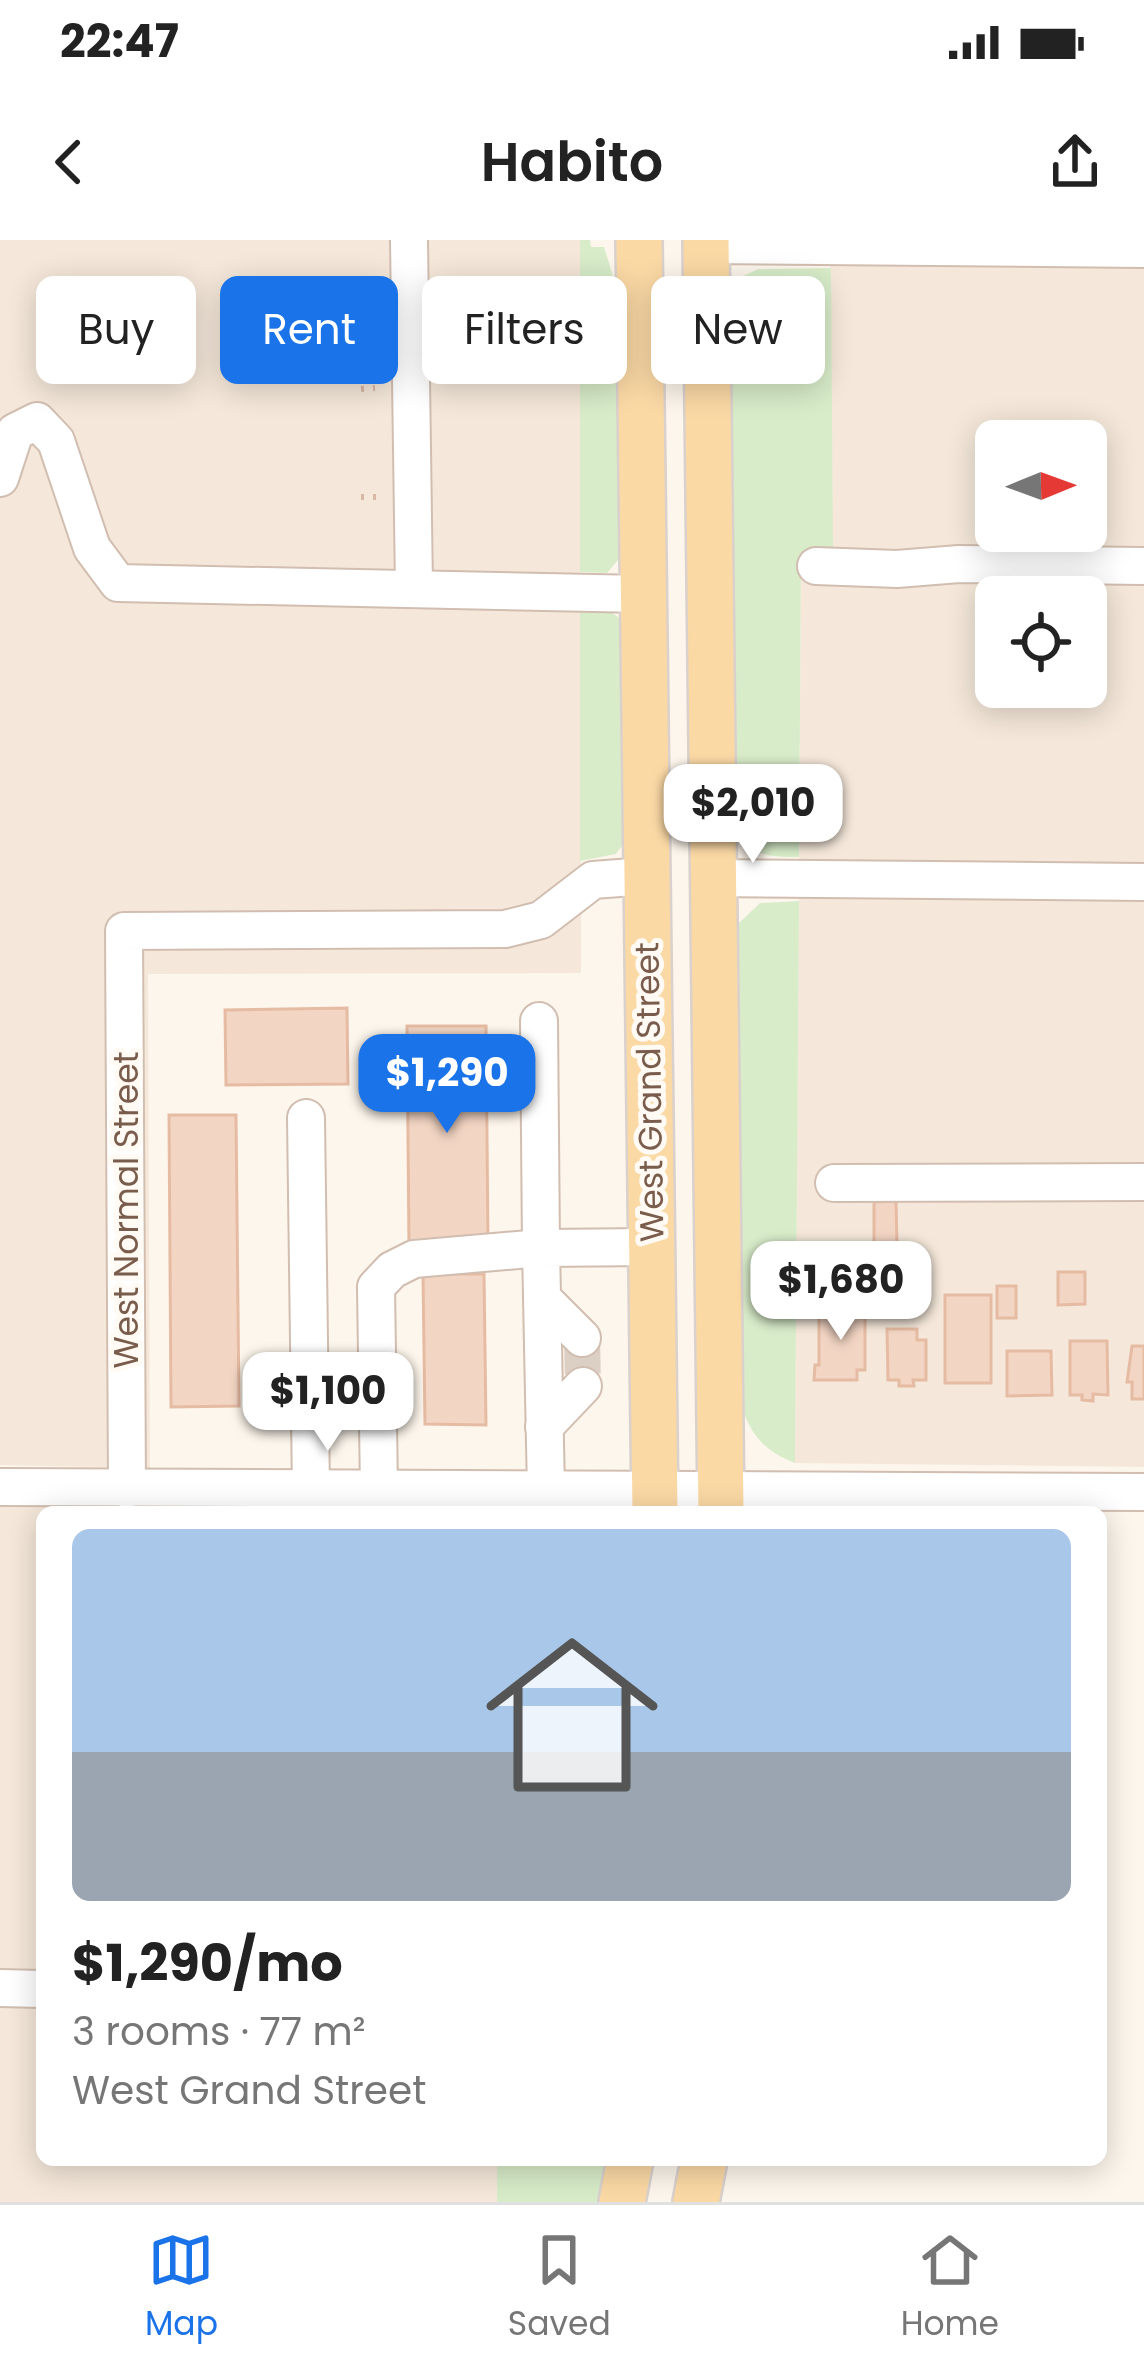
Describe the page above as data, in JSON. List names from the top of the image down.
{
  "streets": {
    "main road": ["West Grand Street"],
    "street": ["West Normal Street"]
  },
  "crossings": [
    ["West Grand Street", "West Normal Street"]
  ],
  "north": "right",
  "page": {
    "status": "22:47",
    "header": "Habito",
    "chip": [
      "Buy",
      "Rent",
      "Filters",
      "New"
    ],
    "price": [
      "$2,010",
      "$1,290",
      "$1,680",
      "$1,100"
    ],
    "list": [
      {
        "name": "$1,290/mo",
        "note": "3 rooms · 77 m² · West Grand Street"
      }
    ],
    "tabs": ["Map", "Saved", "Home"]
  }
}
